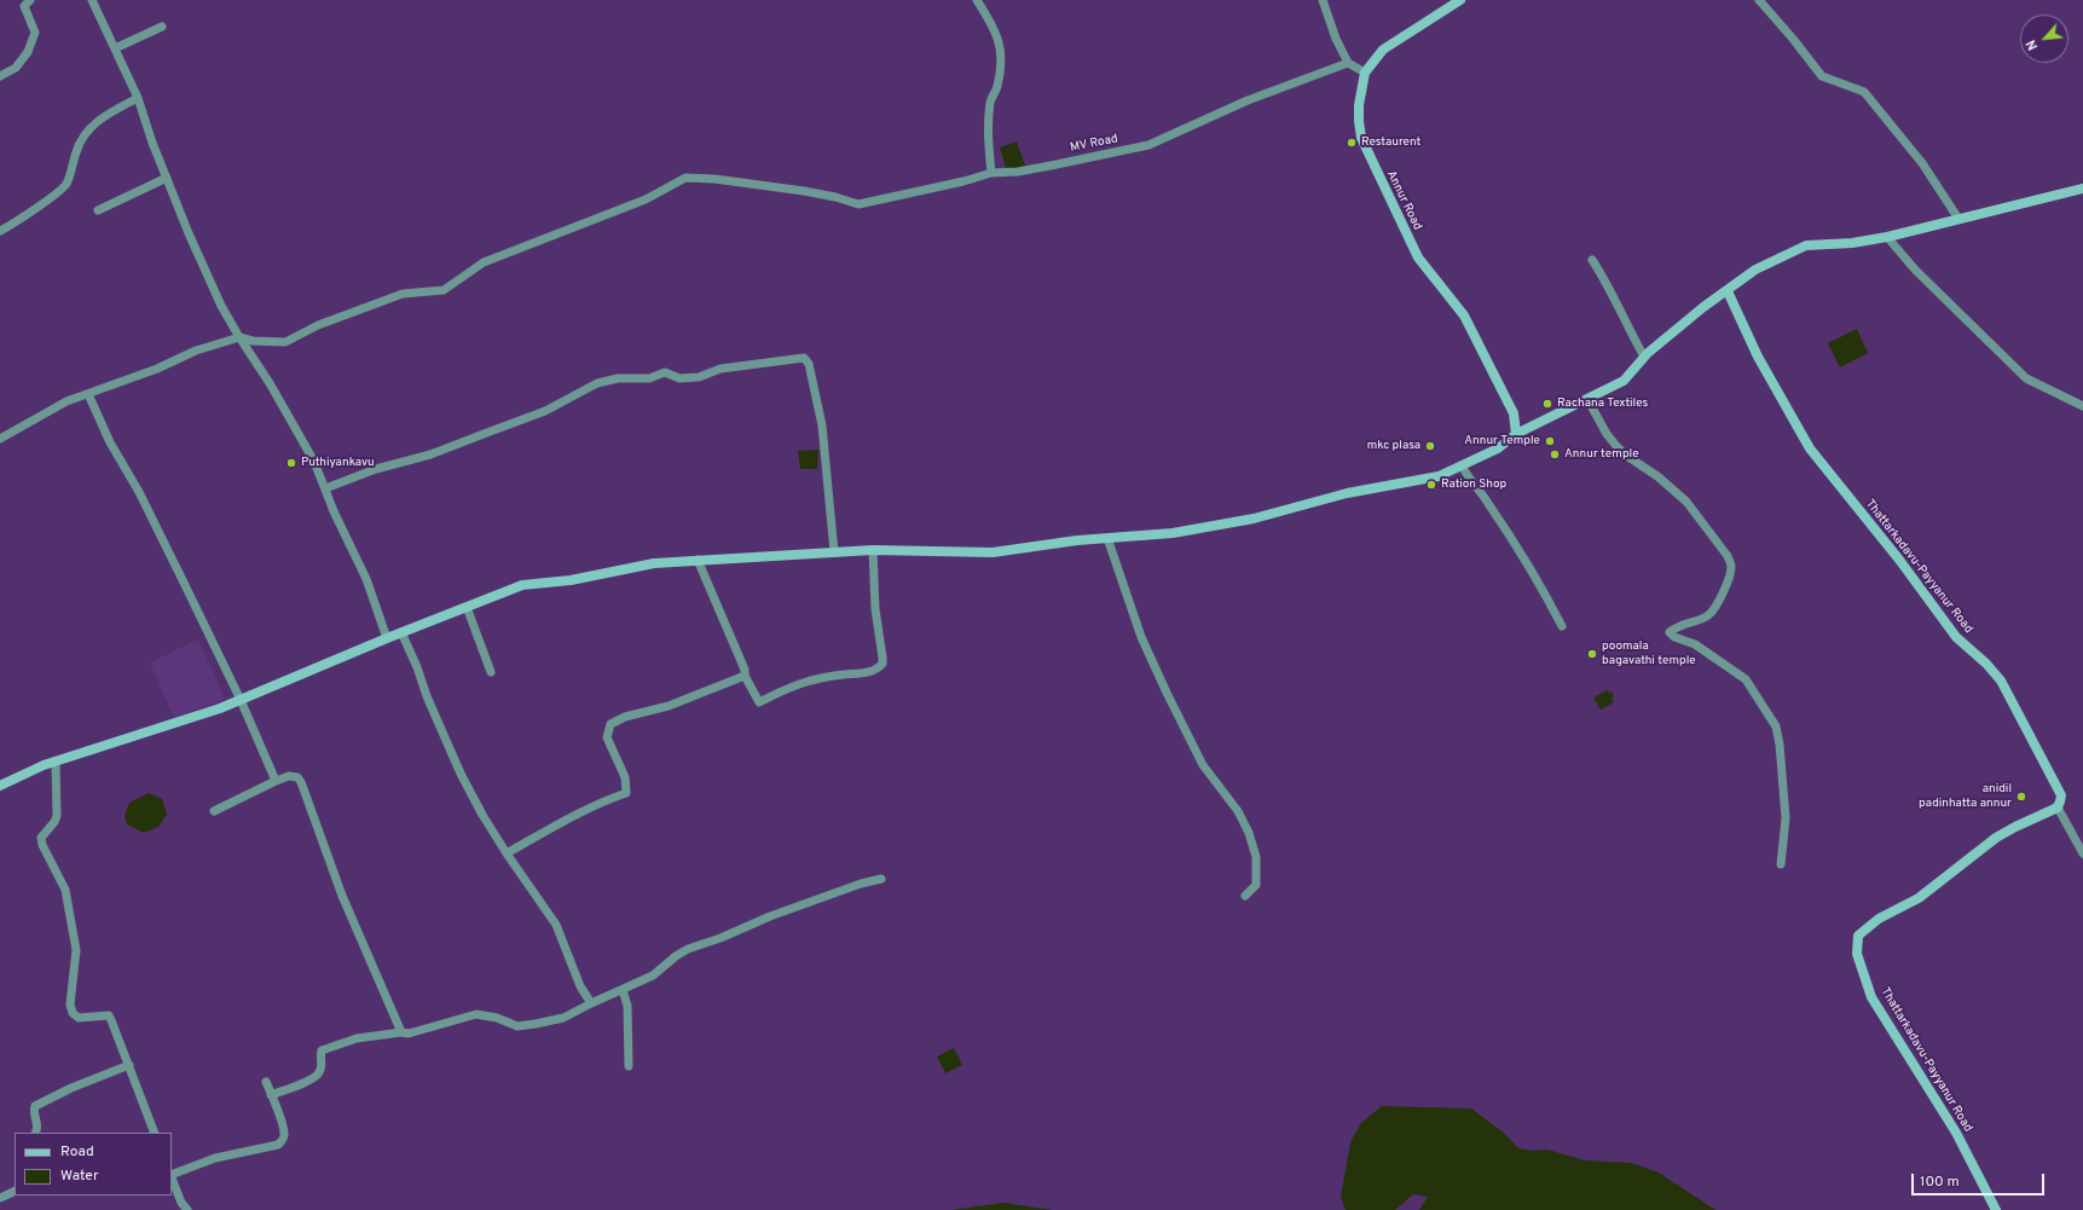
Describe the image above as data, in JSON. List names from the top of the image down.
{
  "streets": {
    "main road": ["Annur Road", "Thattarkadavu-Payyanur Road"],
    "street": ["MV Road"]
  },
  "places": [
    "Restaurent",
    "Rachana Textiles",
    "Annur Temple",
    "mkc plasa",
    "Annur temple",
    "Puthiyankavu",
    "Ration Shop",
    "poomala bagavathi temple",
    "anidil padinhatta annur"
  ],
  "legend": ["Road", "Water"],
  "scale_bar": "100 m",
  "north": "bottom left"
}
